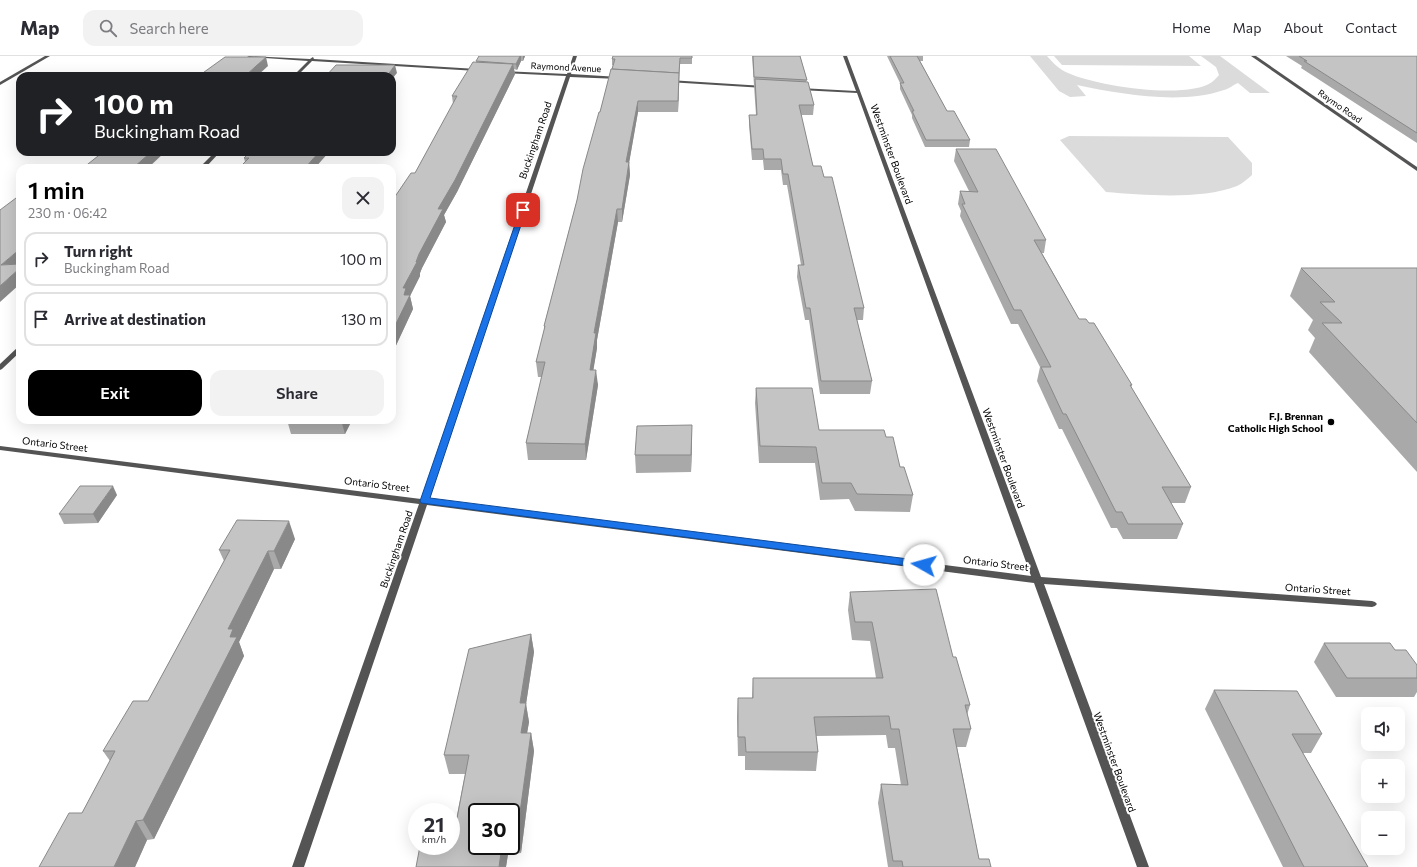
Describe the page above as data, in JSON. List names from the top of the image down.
{
  "streets": {
    "street": [
      "Raymond Avenue",
      "Raymo Road",
      "Buckingham Road",
      "Westminster Boulevard",
      "Ontario Street"
    ]
  },
  "crossings": [
    ["Raymond Avenue", "Buckingham Road"],
    ["Buckingham Road", "Ontario Street"],
    ["Westminster Boulevard", "Ontario Street"]
  ],
  "places": ["F.J. Brennan Catholic High School"],
  "page": {
    "header": "Map",
    "search": "Search here",
    "nav": [
      "Home",
      "Map",
      "About",
      "Contact"
    ],
    "turn": ["100 m", "Buckingham Road"],
    "heading": ["1 min", "230 m · 06:42"],
    "list": [
      {
        "name": "Turn right",
        "note": "Buckingham Road",
        "value": "100 m"
      },
      {
        "name": "Arrive at destination",
        "value": "130 m"
      }
    ],
    "buttons": ["Exit", "Share"],
    "map_buttons": ["+", "−"],
    "speed": "21 km/h",
    "limit": "30"
  }
}
